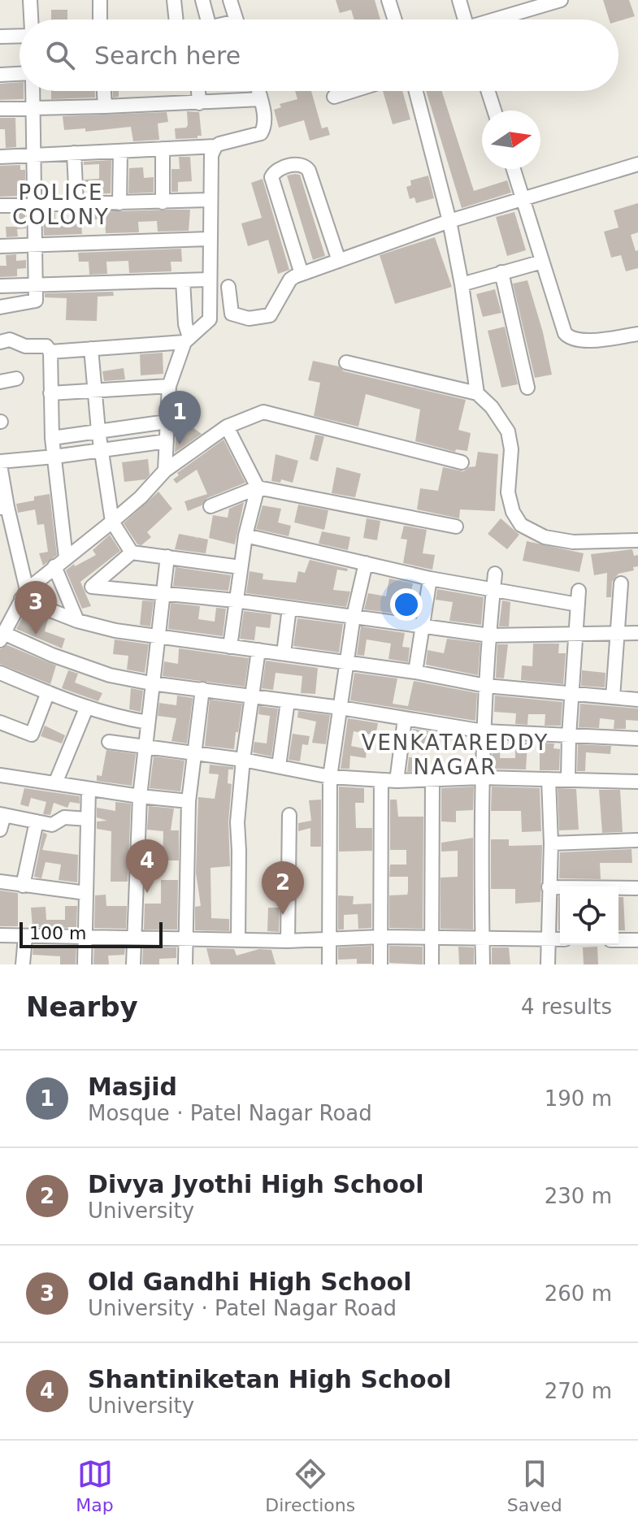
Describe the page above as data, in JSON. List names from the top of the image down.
{
  "districts": ["POLICE COLONY", "VENKATAREDDY NAGAR"],
  "scale_bar": "100 m",
  "north": "right",
  "page": {
    "search": "Search here",
    "pins": [
      "1",
      "3",
      "4",
      "2"
    ],
    "scale": "100 m",
    "heading": ["Nearby", "4 results"],
    "list": [
      {
        "mark": "1",
        "name": "Masjid",
        "note": "Mosque · Patel Nagar Road",
        "value": "190 m"
      },
      {
        "mark": "2",
        "name": "Divya Jyothi High School",
        "note": "University",
        "value": "230 m"
      },
      {
        "mark": "3",
        "name": "Old Gandhi High School",
        "note": "University · Patel Nagar Road",
        "value": "260 m"
      },
      {
        "mark": "4",
        "name": "Shantiniketan High School",
        "note": "University",
        "value": "270 m"
      }
    ],
    "nav": ["Map", "Directions", "Saved"]
  }
}
